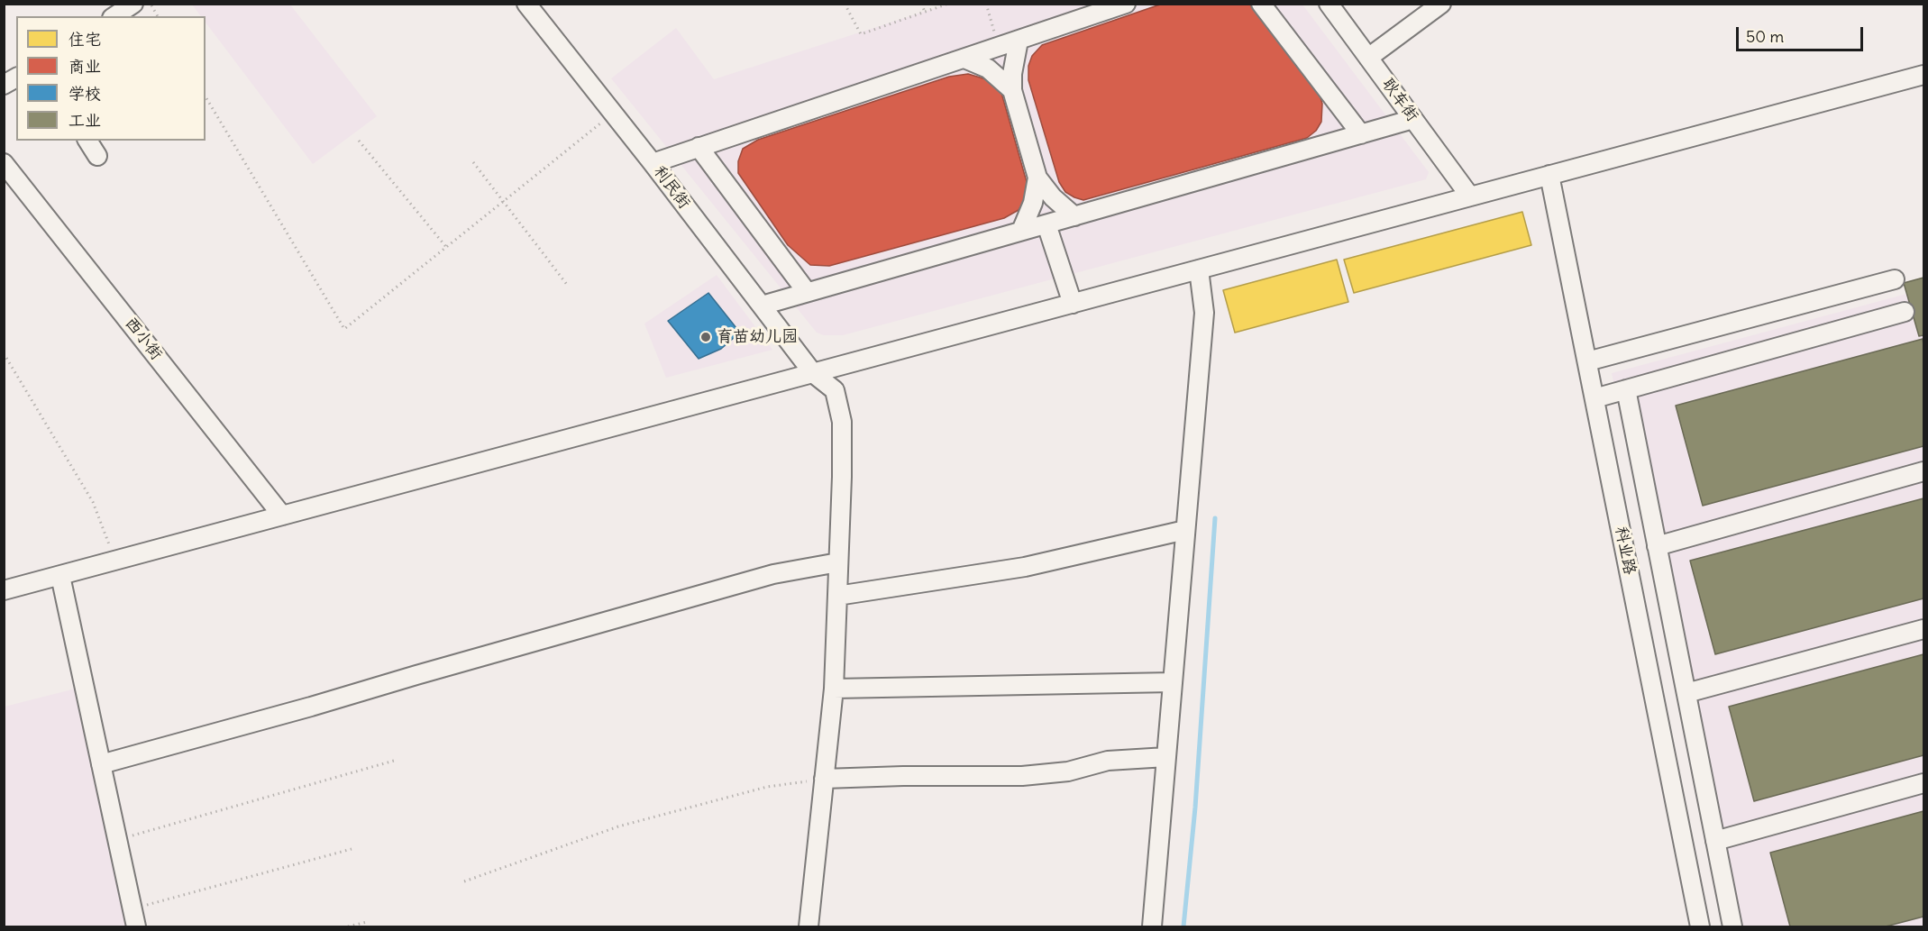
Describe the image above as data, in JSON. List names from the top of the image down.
{
  "streets": {
    "street": [
      "耿车街",
      "利民街",
      "西小街",
      "科业路"
    ]
  },
  "places": ["育苗幼儿园"],
  "legend": [
    "住宅",
    "商业",
    "学校",
    "工业"
  ],
  "scale_bar": "50 m"
}
